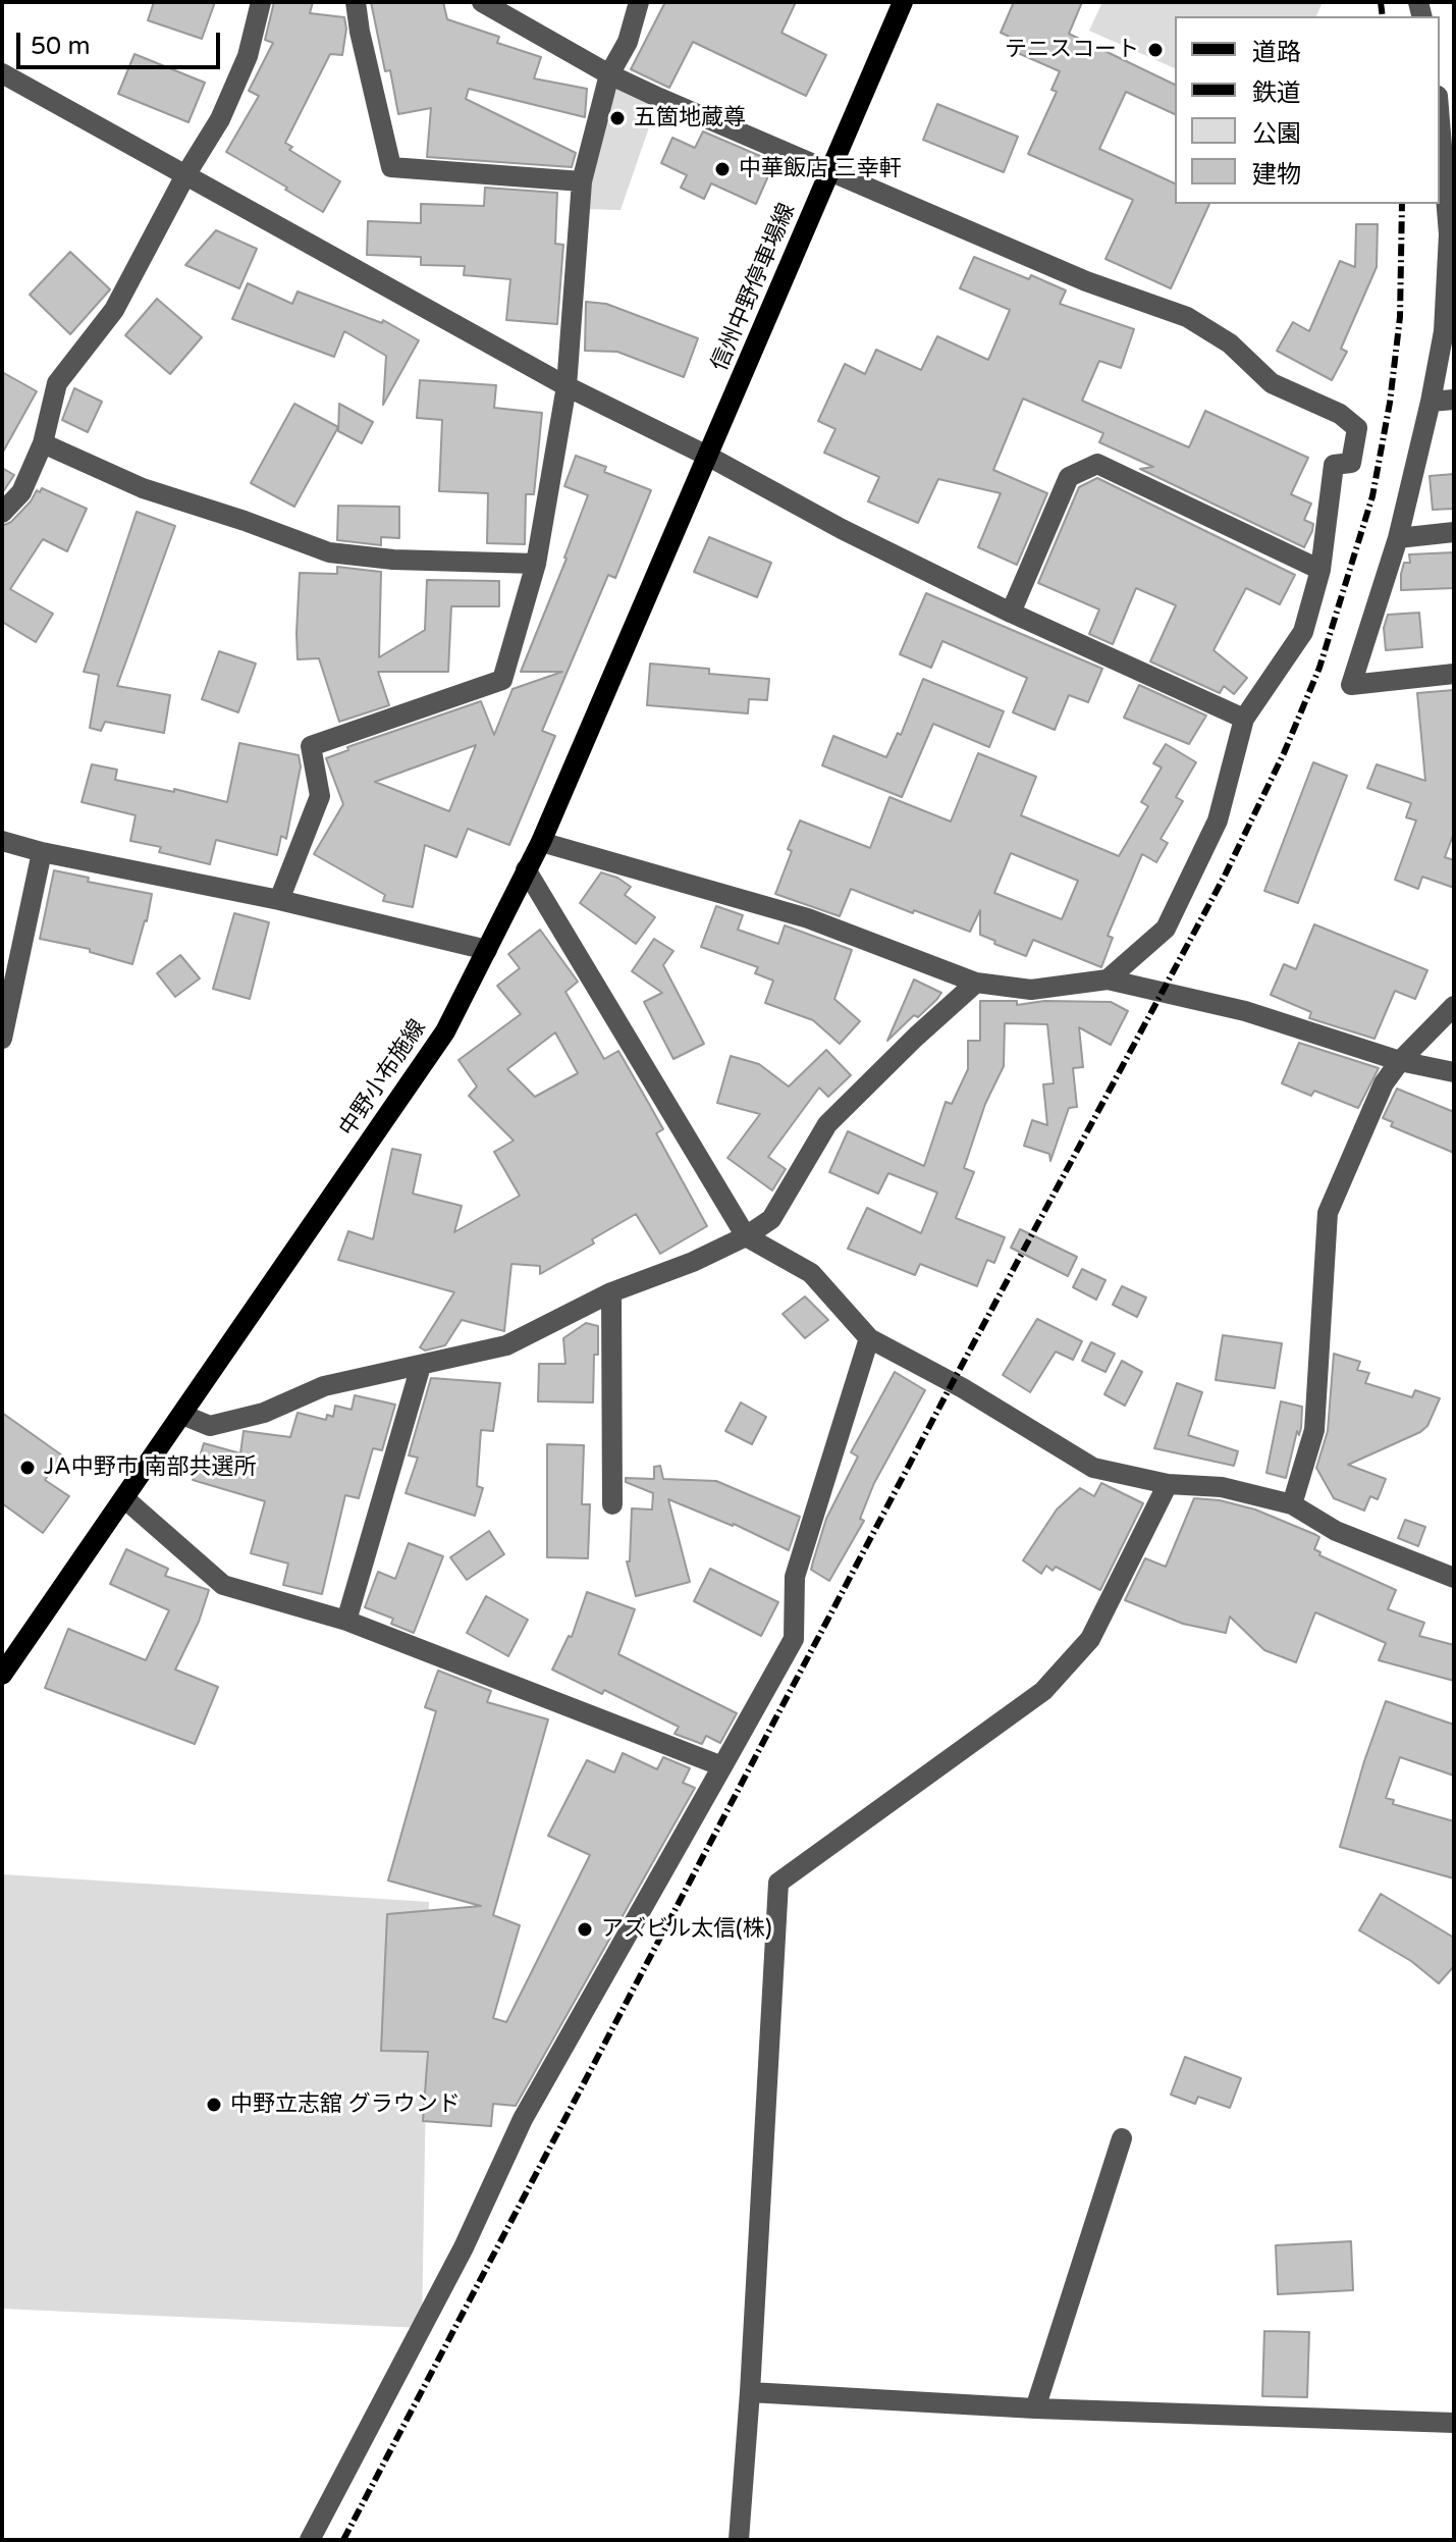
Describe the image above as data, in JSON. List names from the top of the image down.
{
  "streets": {
    "main road": ["信州中野停車場線", "中野小布施線"]
  },
  "crossings": [
    ["信州中野停車場線", "中野小布施線"]
  ],
  "places": [
    "テニスコート",
    "五箇地蔵尊",
    "中華飯店 三幸軒",
    "JA中野市 南部共選所",
    "アズビル太信(株)",
    "中野立志舘 グラウンド"
  ],
  "legend": [
    "道路",
    "鉄道",
    "公園",
    "建物"
  ],
  "scale_bar": "50 m"
}
